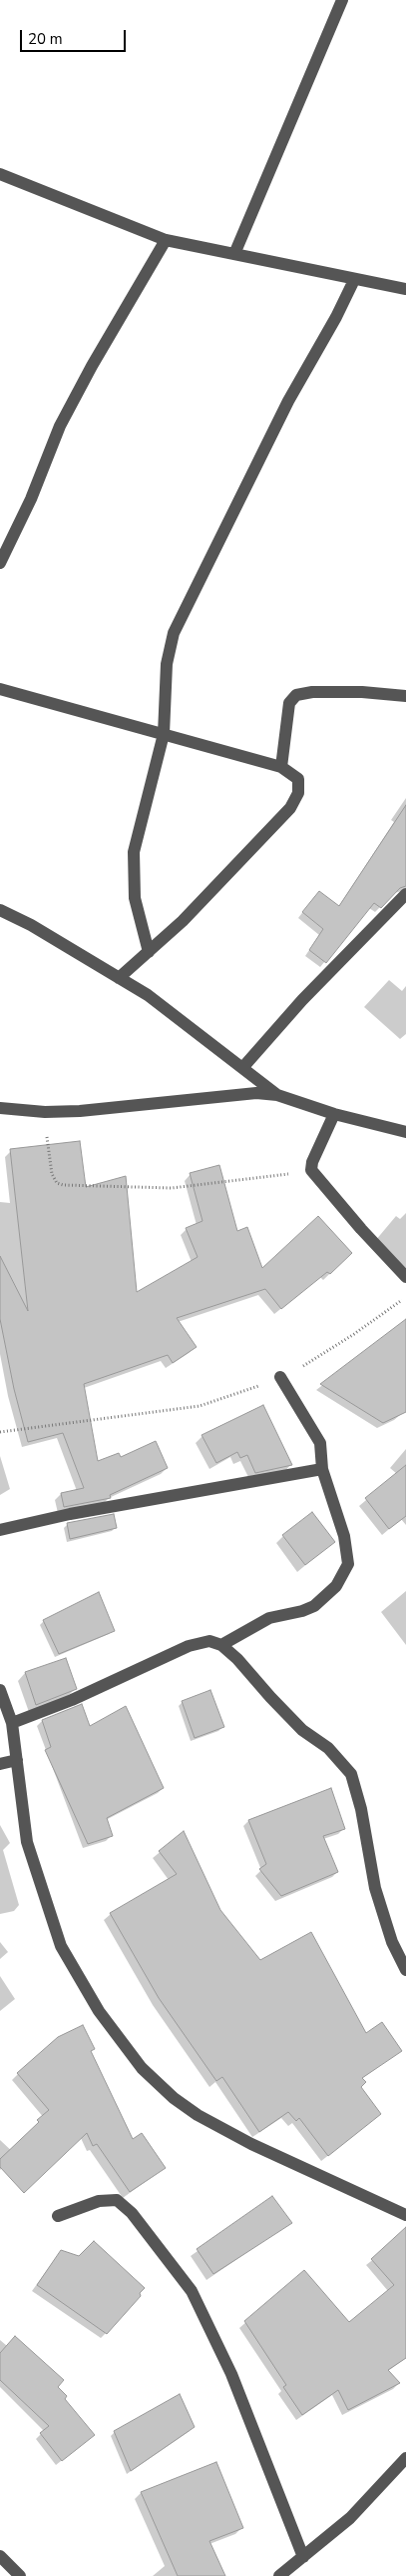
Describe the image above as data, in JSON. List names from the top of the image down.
{
  "scale_bar": "20 m"
}
